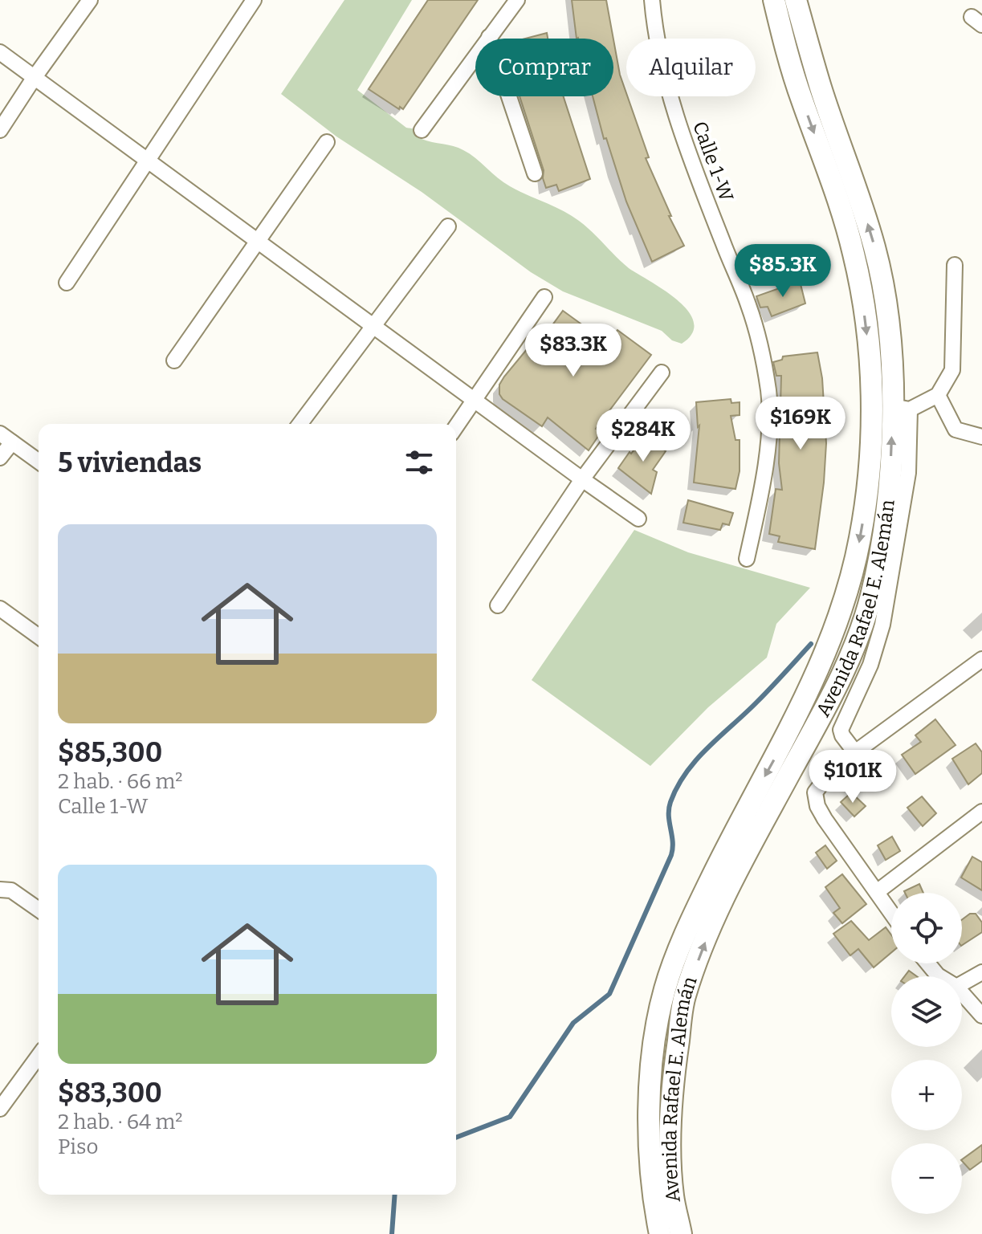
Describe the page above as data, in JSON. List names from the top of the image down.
{
  "streets": {
    "main road": ["Avenida Rafael E. Alemán"],
    "street": ["Calle 1-W"]
  },
  "page": {
    "chip": ["Comprar", "Alquilar"],
    "price": [
      "$85.3K",
      "$83.3K",
      "$169K",
      "$284K",
      "$101K"
    ],
    "heading": "5 viviendas",
    "list": [
      {
        "name": "$85,300",
        "note": "2 hab. · 66 m² · Calle 1-W"
      },
      {
        "name": "$83,300",
        "note": "2 hab. · 64 m² · Piso"
      }
    ],
    "map_buttons": ["+", "−"]
  }
}
